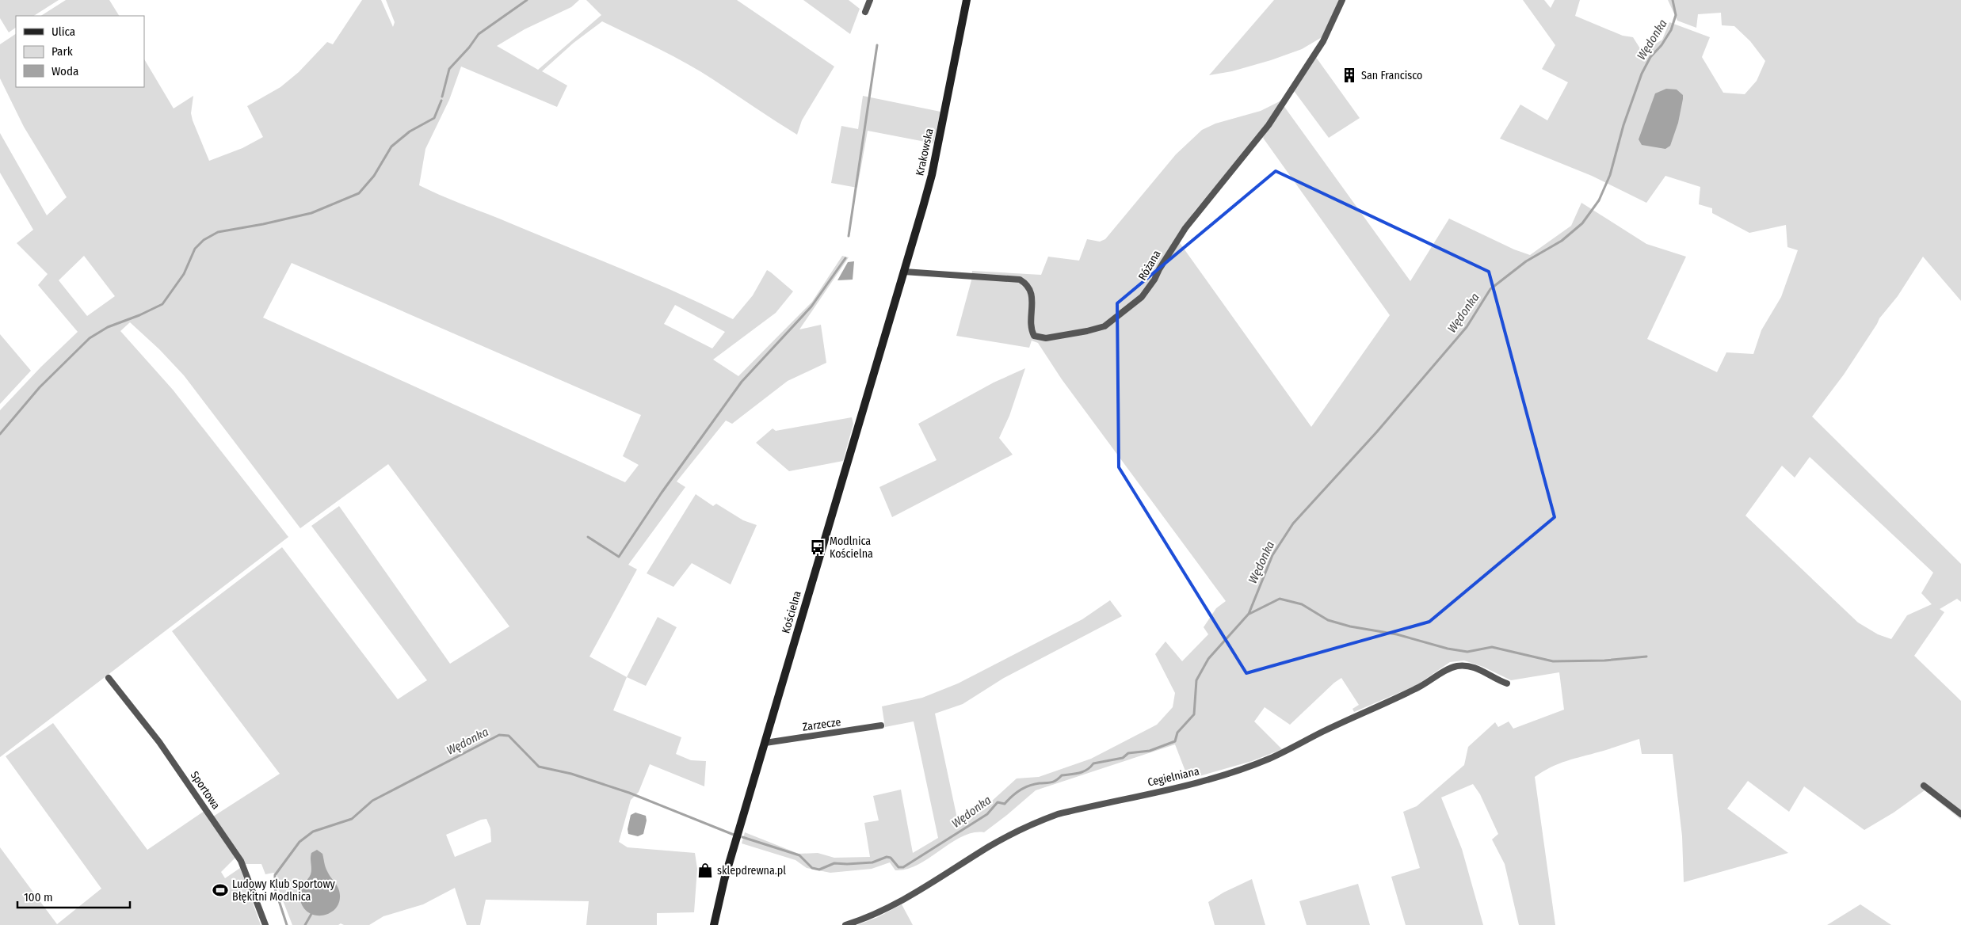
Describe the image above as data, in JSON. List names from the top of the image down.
{
  "streets": {
    "street": [
      "Krakowska",
      "Różana",
      "Kościelna",
      "Zarzecze",
      "Cegielniana",
      "Sportowa"
    ]
  },
  "crossings": [
    ["Krakowska", "Różana"],
    ["Krakowska", "Kościelna"],
    ["Kościelna", "Zarzecze"]
  ],
  "water": ["Wędonka"],
  "places": {
    "building": ["San Francisco"],
    "bus stop": ["Modlnica Kościelna"],
    "shop": ["sklepdrewna.pl"],
    "sports": ["Ludowy Klub Sportowy Błękitni Modlnica"]
  },
  "legend": ["Ulica", "Park", "Woda"],
  "scale_bar": "100 m"
}
